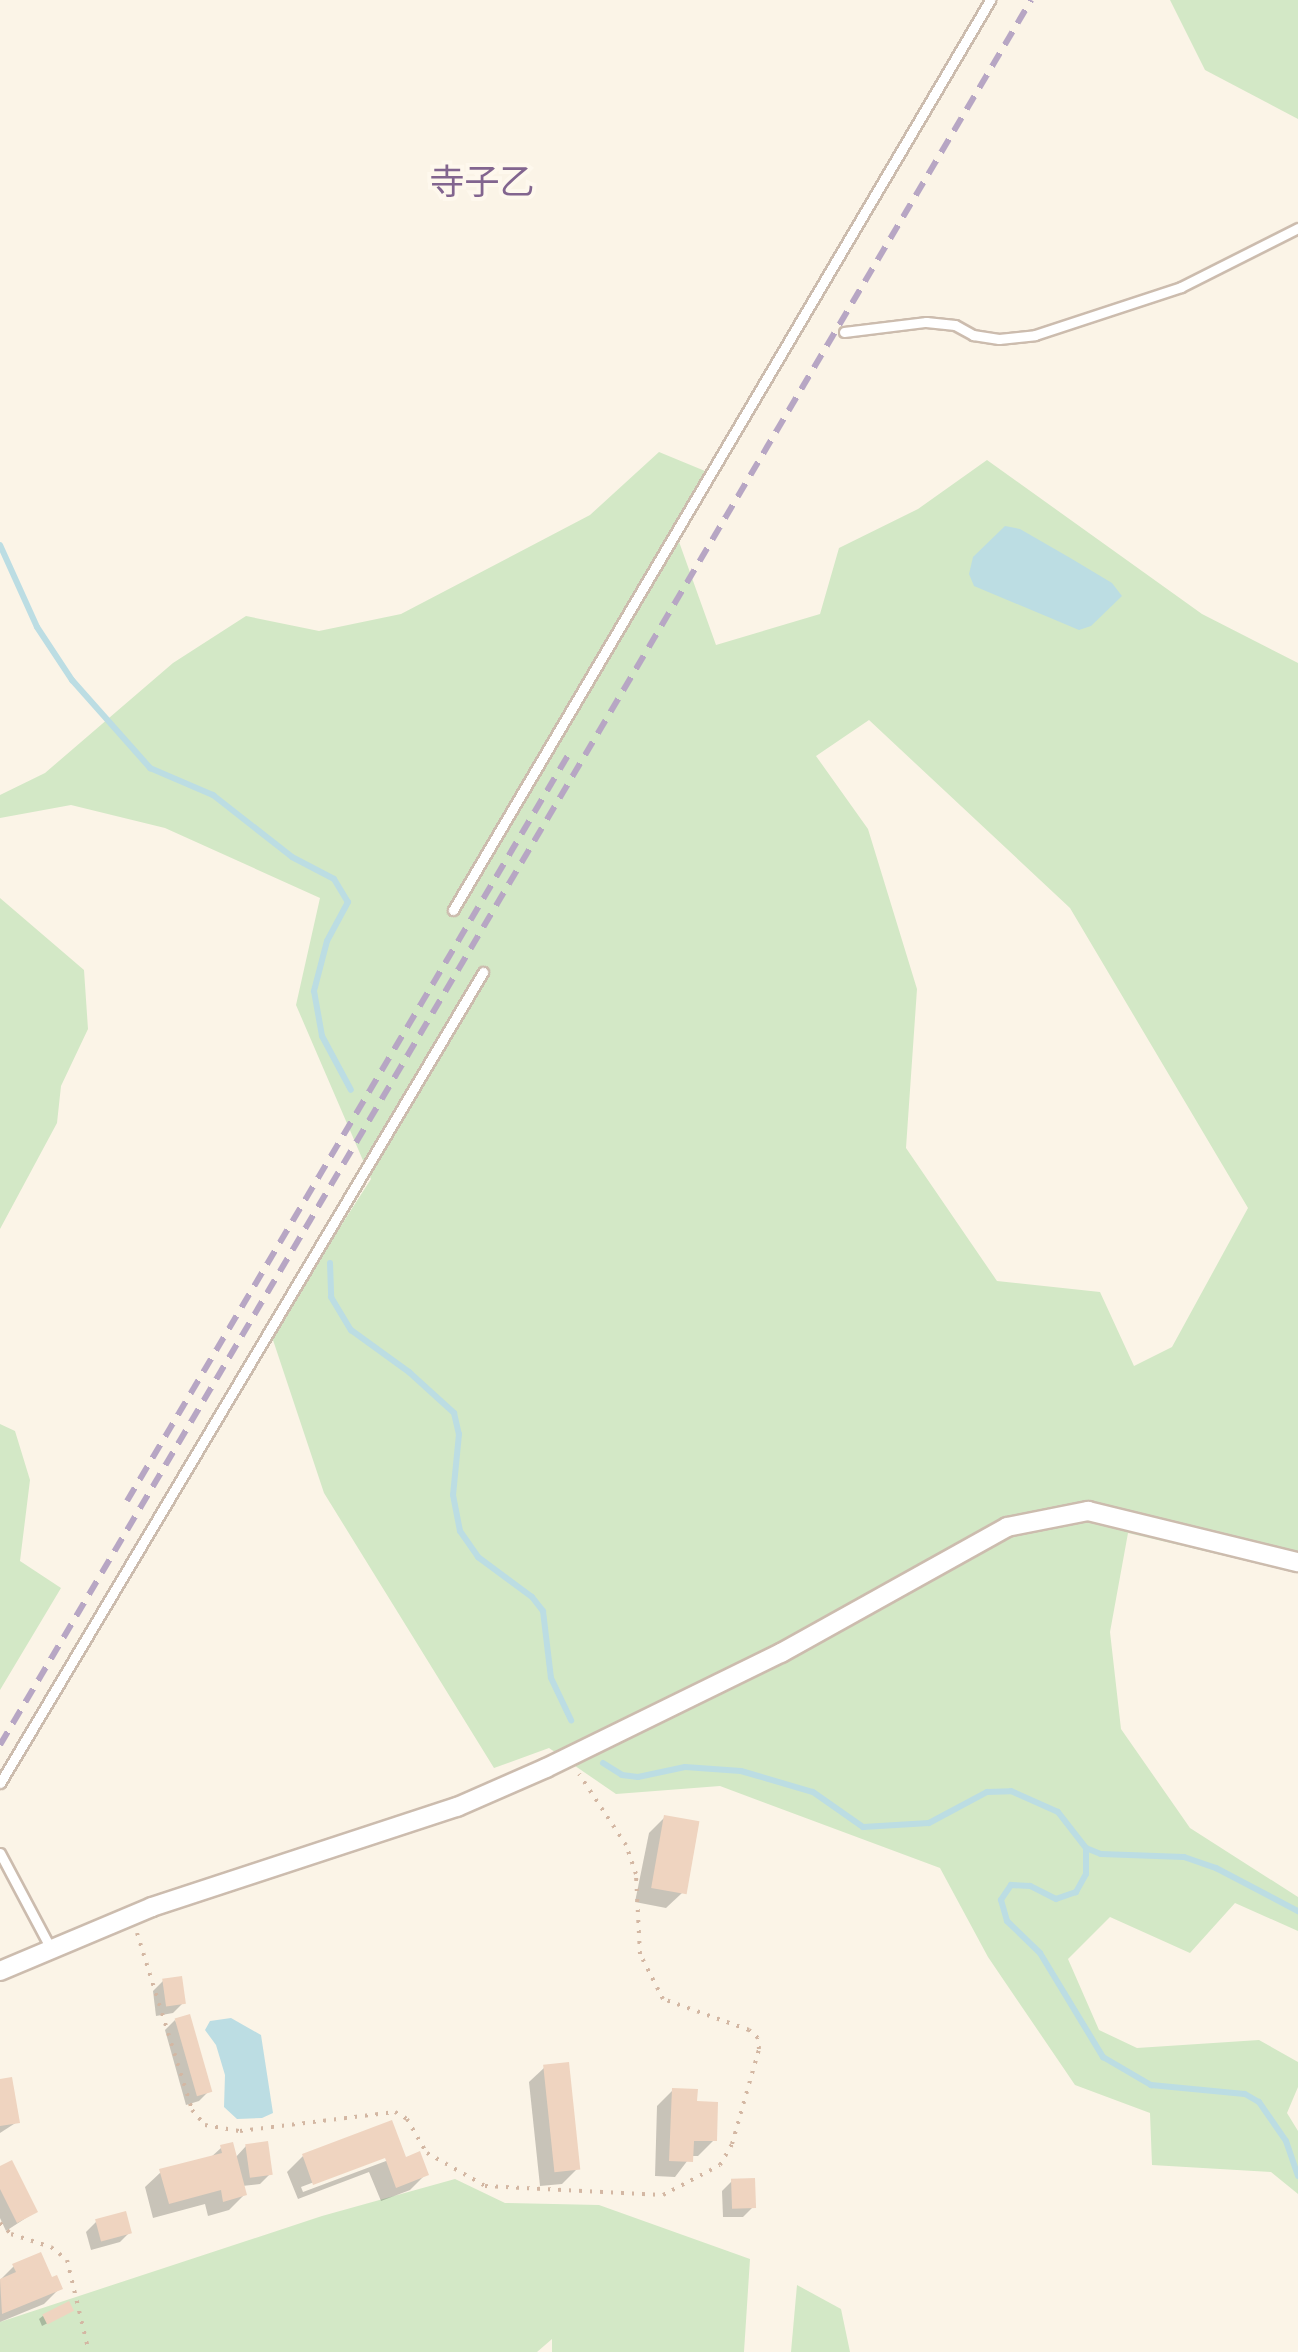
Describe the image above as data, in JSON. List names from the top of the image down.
{
  "districts": ["寺子乙"]
}
